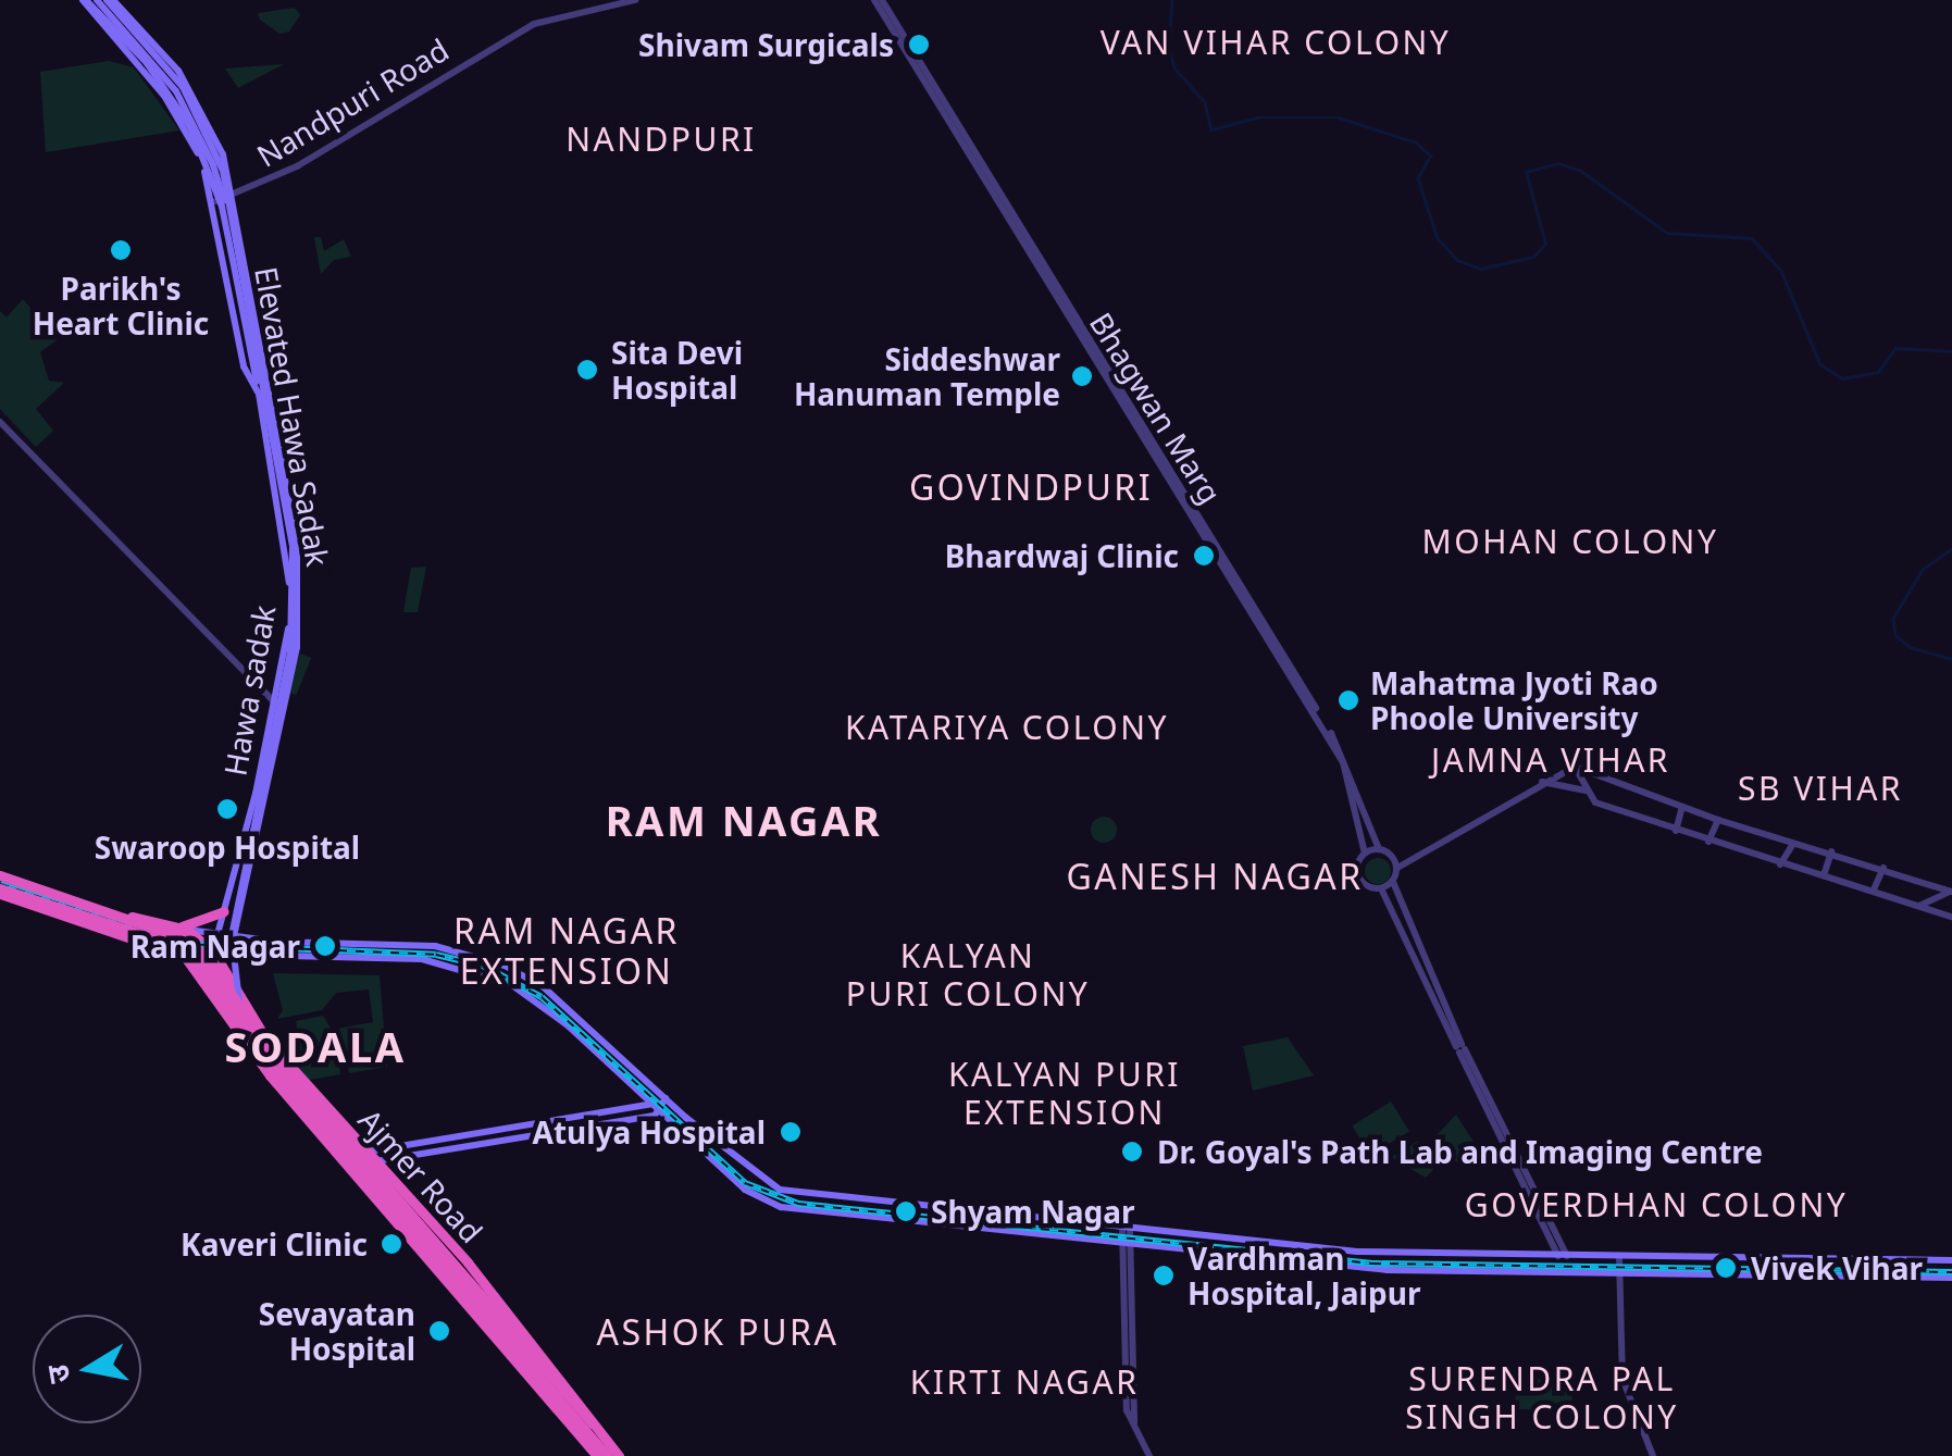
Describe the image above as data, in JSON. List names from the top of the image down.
{
  "streets": {
    "highway": ["Ajmer Road"],
    "main road": ["Elevated Hawa Sadak", "Hawa sadak"],
    "street": ["Nandpuri Road", "Bhagwan Marg"]
  },
  "crossings": [
    ["Nandpuri Road", "Hawa sadak"],
    ["Elevated Hawa Sadak", "Hawa sadak"],
    ["Hawa sadak", "Ajmer Road"]
  ],
  "districts": [
    "VAN VIHAR COLONY",
    "NANDPURI",
    "GOVINDPURI",
    "MOHAN COLONY",
    "KATARIYA COLONY",
    "JAMNA VIHAR",
    "SB VIHAR",
    "RAM NAGAR",
    "GANESH NAGAR",
    "RAM NAGAR EXTENSION",
    "KALYAN PURI COLONY",
    "SODALA",
    "KALYAN PURI EXTENSION",
    "GOVERDHAN COLONY",
    "ASHOK PURA",
    "SURENDRA PAL SINGH COLONY",
    "KIRTI NAGAR"
  ],
  "places": [
    "Shivam Surgicals",
    "Parikh's Heart Clinic",
    "Sita Devi Hospital",
    "Siddeshwar Hanuman Temple",
    "Bhardwaj Clinic",
    "Mahatma Jyoti Rao Phoole University",
    "Swaroop Hospital",
    "Ram Nagar",
    "Atulya Hospital",
    "Dr. Goyal's Path Lab and Imaging Centre",
    "Shyam Nagar",
    "Kaveri Clinic",
    "Vivek Vihar",
    "Vardhman Hospital, Jaipur",
    "Sevayatan Hospital"
  ],
  "north": "left"
}
